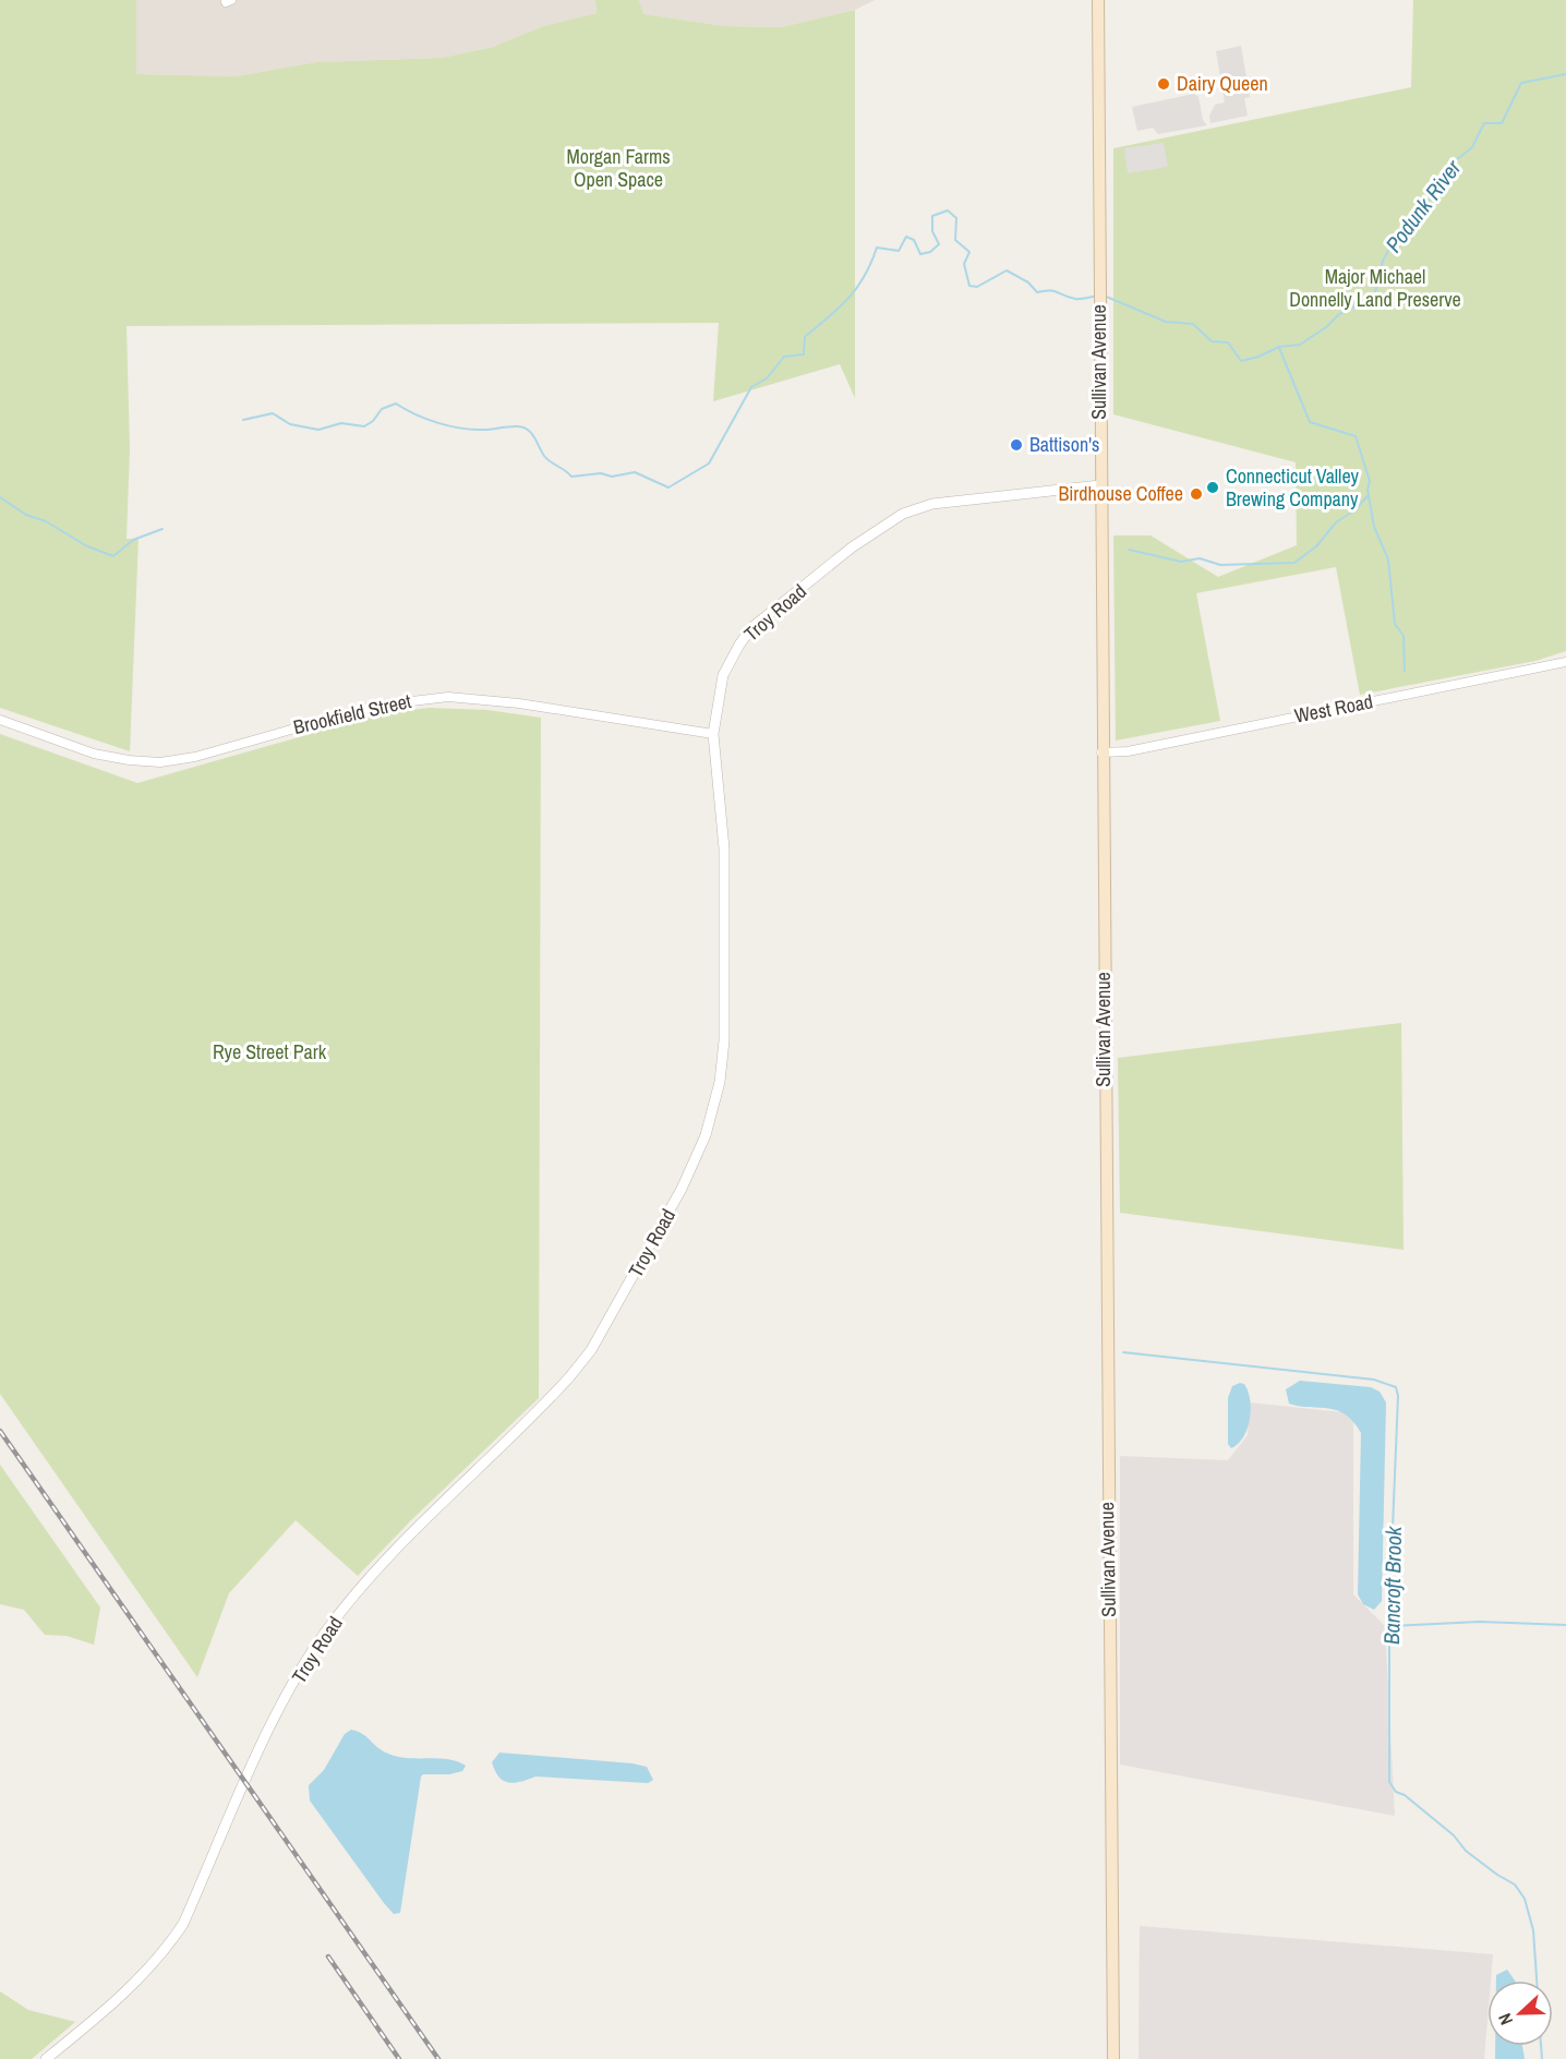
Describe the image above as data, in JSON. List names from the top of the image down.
{
  "streets": {
    "main road": ["Sullivan Avenue"],
    "street": ["Troy Road", "West Road", "Brookfield Street"]
  },
  "crossings": [
    ["Sullivan Avenue", "Troy Road"],
    ["Sullivan Avenue", "West Road"],
    ["Troy Road", "Brookfield Street"]
  ],
  "water": ["Podunk River", "Bancroft Brook"],
  "parks": ["Morgan Farms Open Space", "Major Michael Donnelly Land Preserve", "Rye Street Park"],
  "places": [
    "Dairy Queen",
    "Battison's",
    "Connecticut Valley Brewing Company",
    "Birdhouse Coffee"
  ],
  "north": "left"
}
